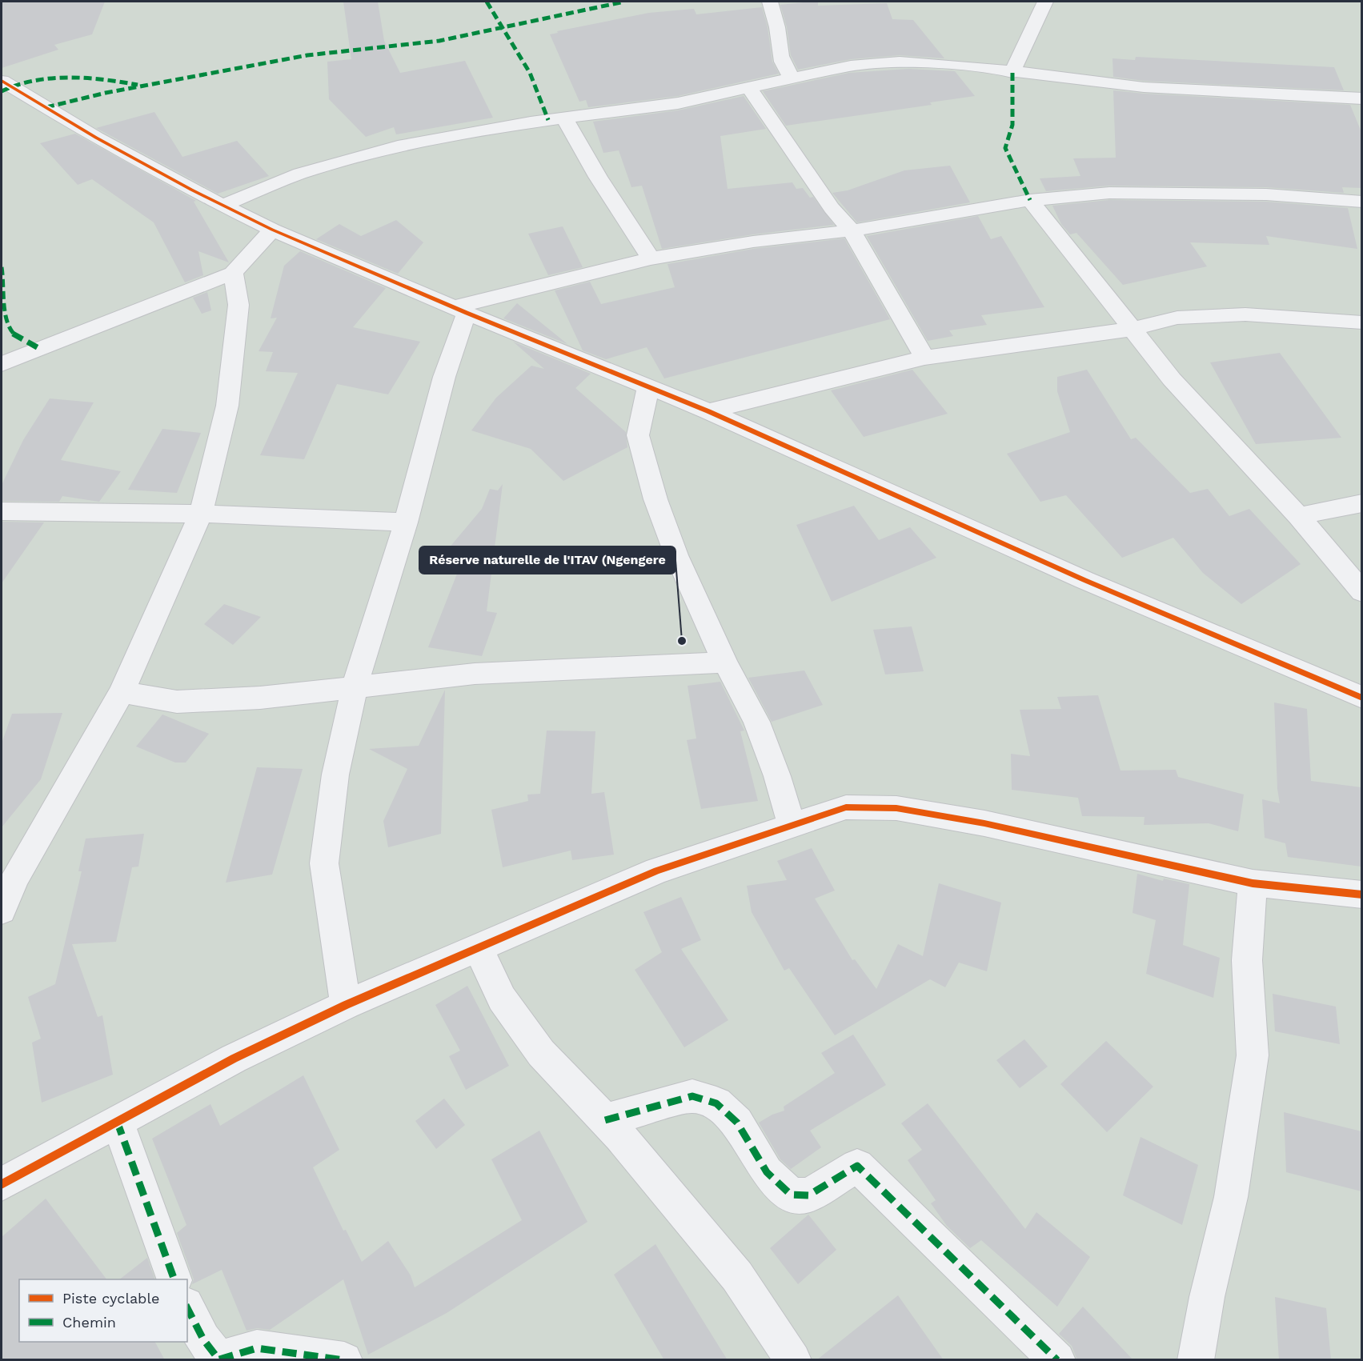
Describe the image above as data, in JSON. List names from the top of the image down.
{
  "places": ["Réserve naturelle de l'ITAV (Ngengere"],
  "legend": ["Piste cyclable", "Chemin"]
}
